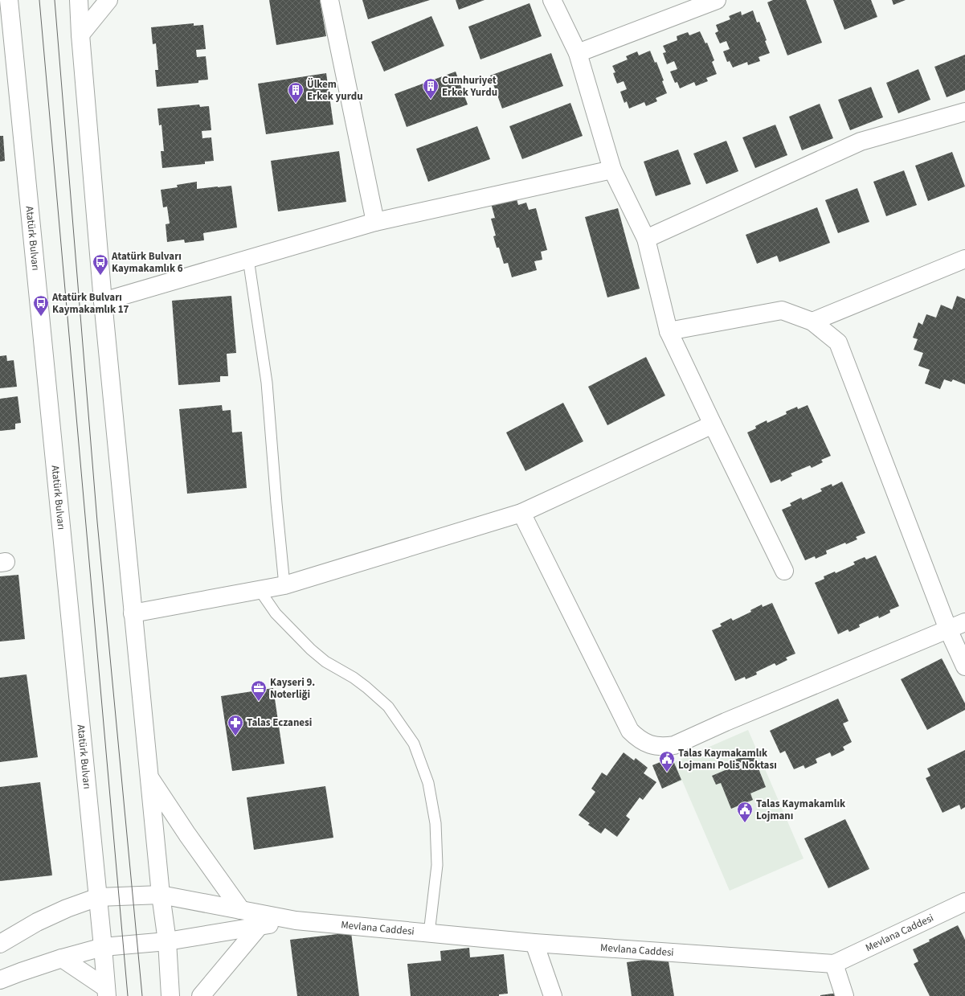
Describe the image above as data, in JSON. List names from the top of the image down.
{
  "streets": {
    "street": ["Atatürk Bulvarı", "Mevlana Caddesi"]
  },
  "crossings": [
    ["Atatürk Bulvarı", "Mevlana Caddesi"]
  ],
  "places": {
    "building": ["Cumhuriyet Erkek Yurdu", "Ülkem Erkek yurdu"],
    "bus stop": ["Atatürk Bulvarı Kaymakamlık 6", "Atatürk Bulvarı Kaymakamlık 17"],
    "office": ["Kayseri 9. Noterliği"],
    "pharmacy": ["Talas Eczanesi"],
    "public building": ["Talas Kaymakamlık Lojmanı Polis Noktası", "Talas Kaymakamlık Lojmanı"]
  }
}
